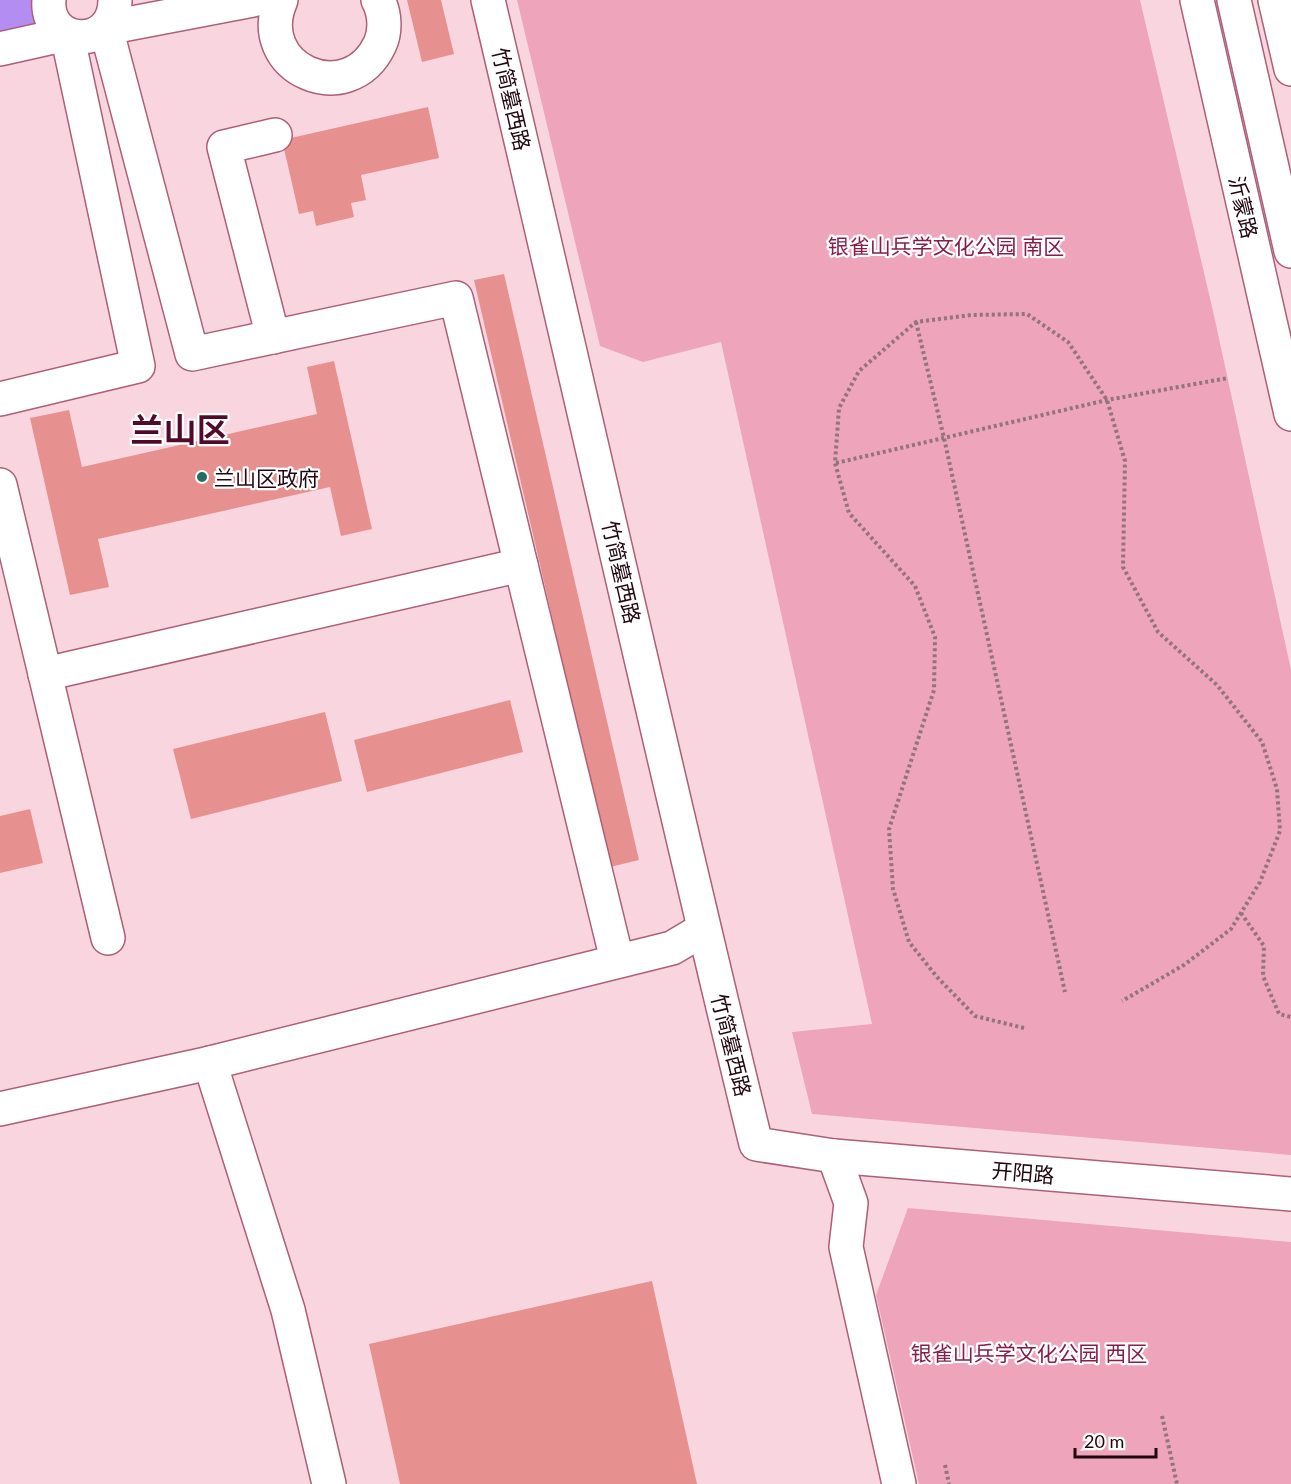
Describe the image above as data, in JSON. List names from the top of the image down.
{
  "streets": {
    "street": ["竹简墓西路", "沂蒙路", "开阳路"]
  },
  "crossings": [
    ["竹简墓西路", "开阳路"]
  ],
  "districts": ["兰山区"],
  "parks": ["银雀山兵学文化公园 南区", "银雀山兵学文化公园 西区"],
  "places": ["兰山区政府"],
  "scale_bar": "20 m"
}
